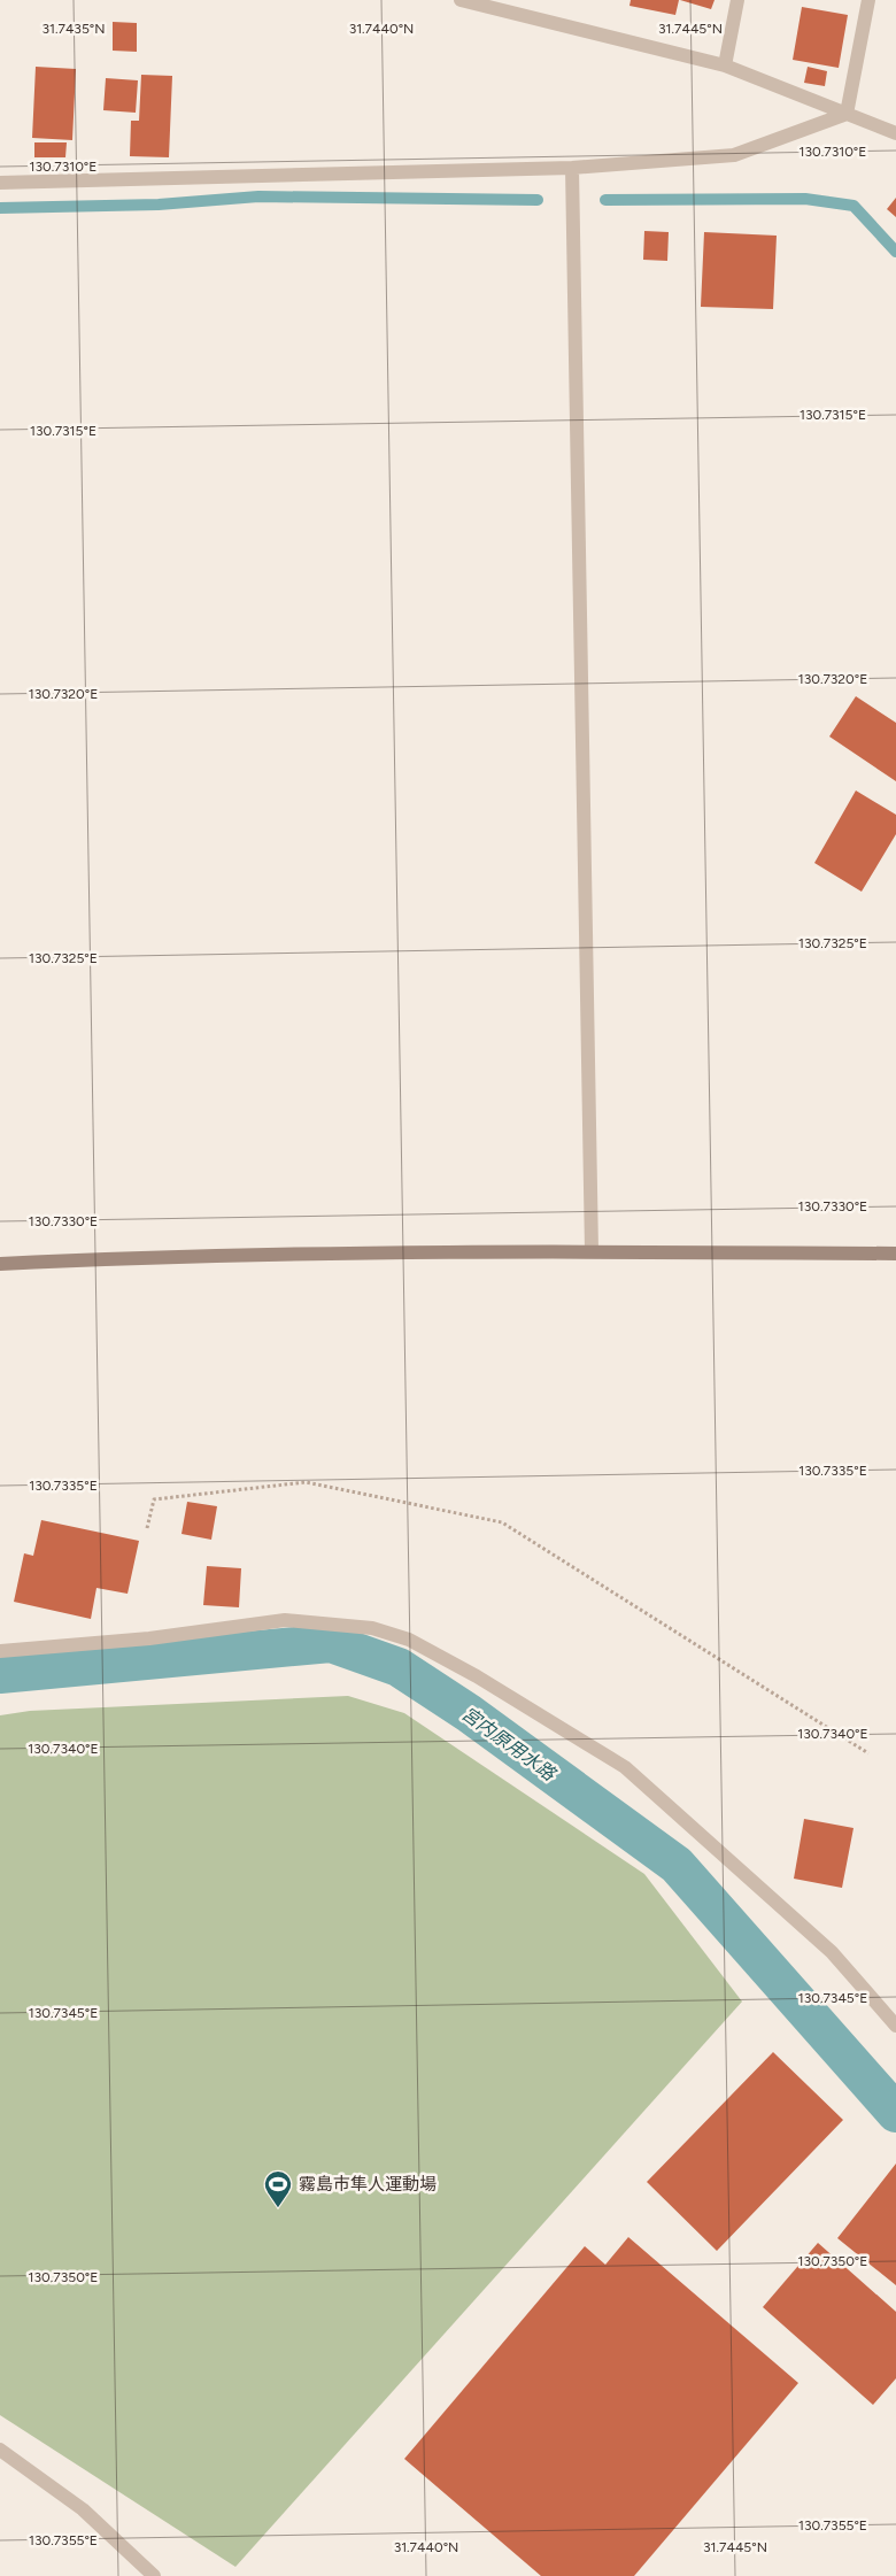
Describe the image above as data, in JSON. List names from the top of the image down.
{
  "water": ["宮内原用水路"],
  "places": {
    "sports": ["霧島市隼人運動場"]
  },
  "coordinates": [
    "31.7435°N",
    "31.7440°N",
    "31.7445°N",
    "130.7310°E",
    "130.7315°E",
    "130.7320°E",
    "130.7325°E",
    "130.7330°E",
    "130.7335°E",
    "130.7340°E",
    "130.7345°E",
    "130.7350°E",
    "130.7355°E"
  ]
}
